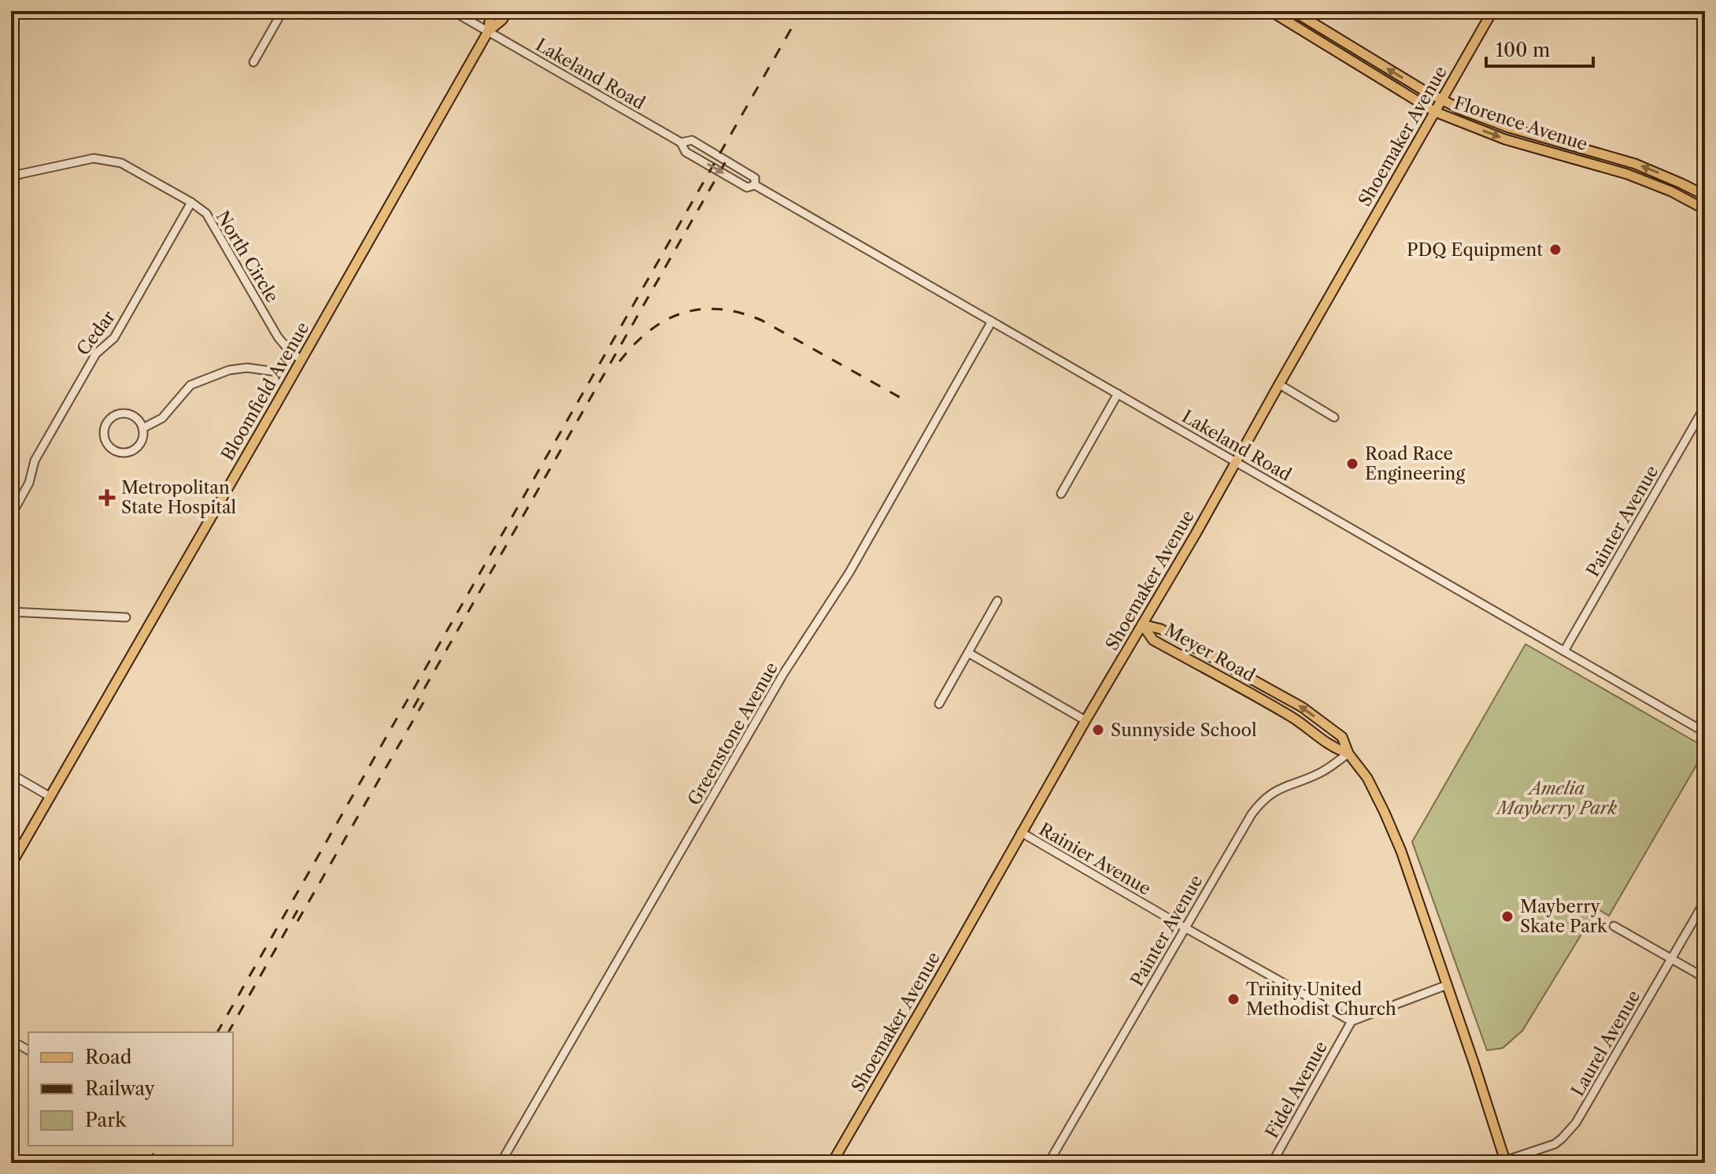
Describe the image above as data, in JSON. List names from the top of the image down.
{
  "streets": {
    "main road": [
      "Florence Avenue",
      "Shoemaker Avenue",
      "Bloomfield Avenue",
      "Meyer Road"
    ],
    "street": [
      "Lakeland Road",
      "North Circle",
      "Cedar",
      "Painter Avenue",
      "Greenstone Avenue",
      "Rainier Avenue",
      "Laurel Avenue",
      "Fidel Avenue"
    ]
  },
  "crossings": [
    ["Lakeland Road", "Shoemaker Avenue"],
    ["Lakeland Road", "Bloomfield Avenue"],
    ["Lakeland Road", "Painter Avenue"],
    ["Lakeland Road", "Greenstone Avenue"],
    ["Florence Avenue", "Shoemaker Avenue"],
    ["Shoemaker Avenue", "Meyer Road"],
    ["Shoemaker Avenue", "Rainier Avenue"],
    ["North Circle", "Cedar"],
    ["North Circle", "Bloomfield Avenue"],
    ["Painter Avenue", "Meyer Road"],
    ["Painter Avenue", "Rainier Avenue"],
    ["Meyer Road", "Laurel Avenue"],
    ["Rainier Avenue", "Fidel Avenue"]
  ],
  "parks": ["Amelia Mayberry Park"],
  "places": {
    "other": [
      "PDQ Equipment",
      "Road Race Engineering",
      "Sunnyside School",
      "Mayberry Skate Park",
      "Trinity United Methodist Church"
    ],
    "health": ["Metropolitan State Hospital"]
  },
  "legend": ["Road", "Railway", "Park"],
  "scale_bar": "100 m"
}
